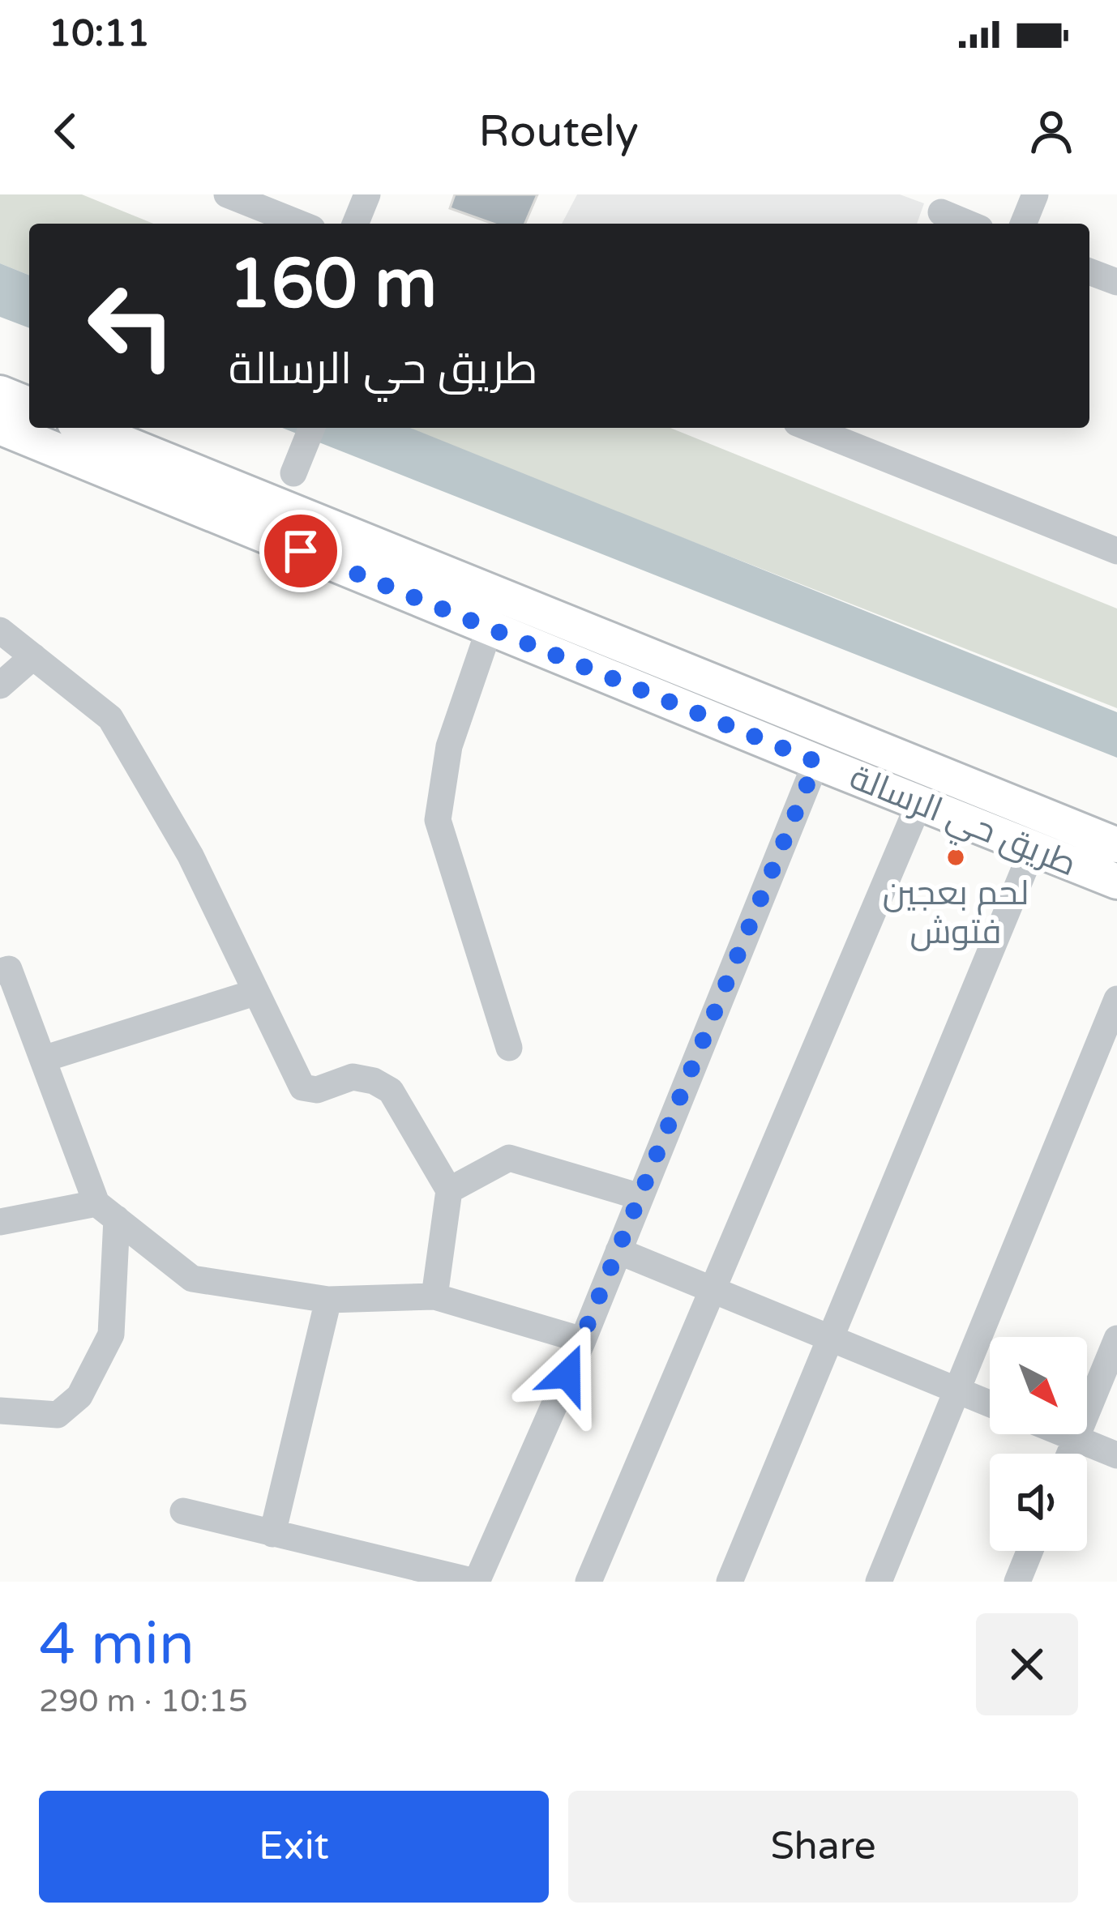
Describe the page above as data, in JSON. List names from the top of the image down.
{
  "streets": {
    "main road": ["طريق حي الرسالة"]
  },
  "places": ["لحم بعجين فتوش"],
  "north": "bottom right",
  "page": {
    "status": "10:11",
    "header": "Routely",
    "turn": ["160 m", "طريق حي الرسالة"],
    "heading": ["4 min", "290 m · 10:15"],
    "buttons": ["Exit", "Share"]
  }
}
